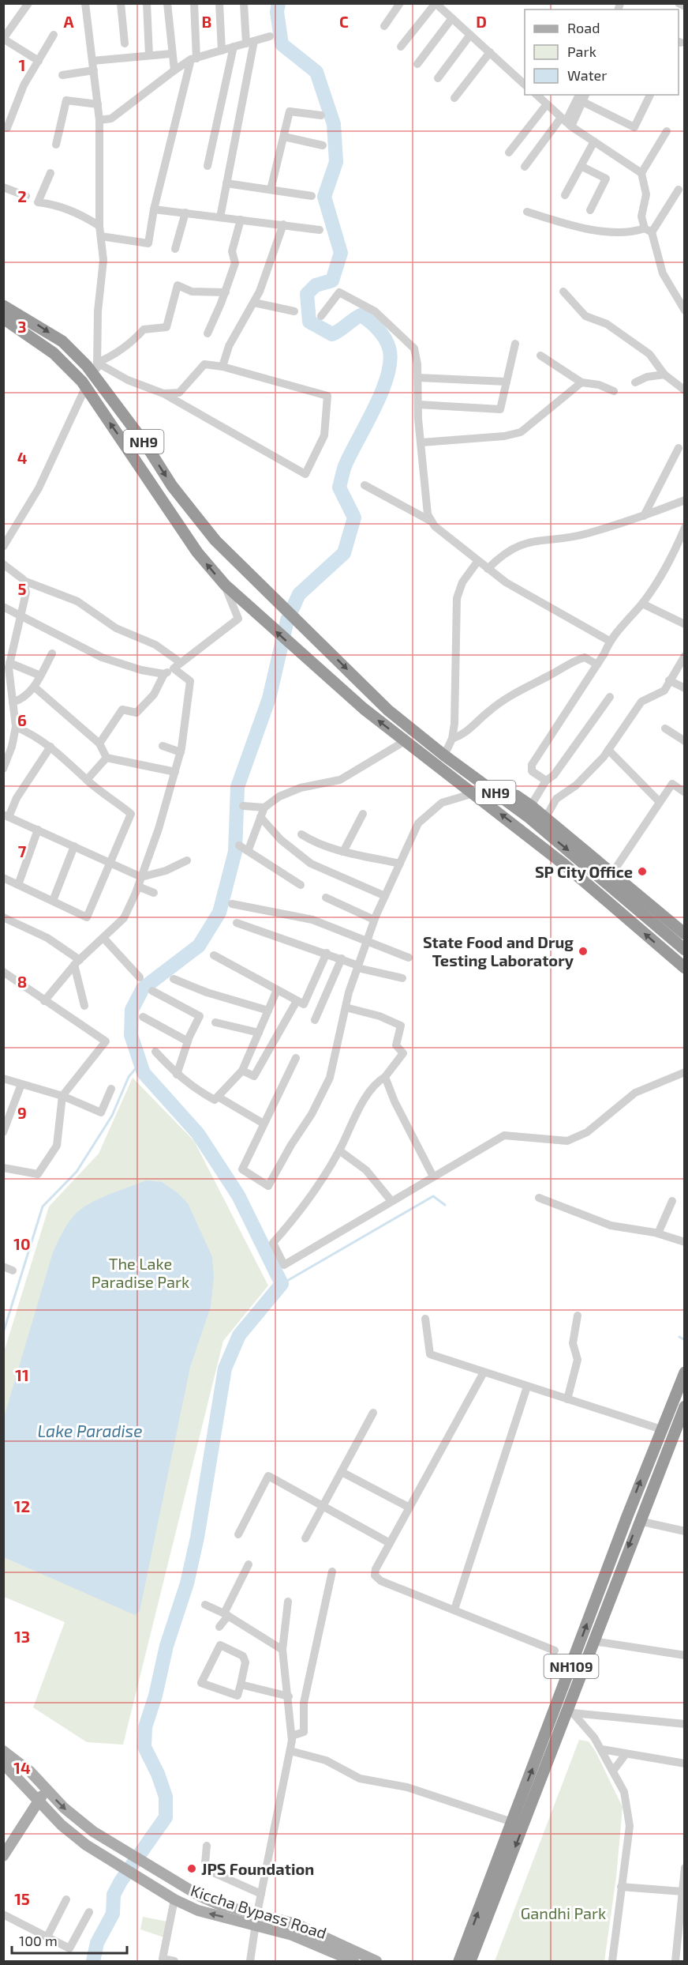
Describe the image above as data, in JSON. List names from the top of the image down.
{
  "streets": {
    "highway": ["NH9", "NH109"],
    "main road": ["Kiccha Bypass Road"]
  },
  "water": ["Lake Paradise"],
  "parks": ["The Lake Paradise Park", "Gandhi Park"],
  "places": ["SP City Office", "State Food and Drug Testing Laboratory", "JPS Foundation"],
  "legend": ["Road", "Park", "Water"],
  "scale_bar": "100 m",
  "grid": {
    "columns": [
      "A",
      "B",
      "C",
      "D"
    ],
    "rows": [
      "1",
      "2",
      "3",
      "4",
      "5",
      "6",
      "7",
      "8",
      "9",
      "10",
      "11",
      "12",
      "13",
      "14",
      "15"
    ]
  }
}
